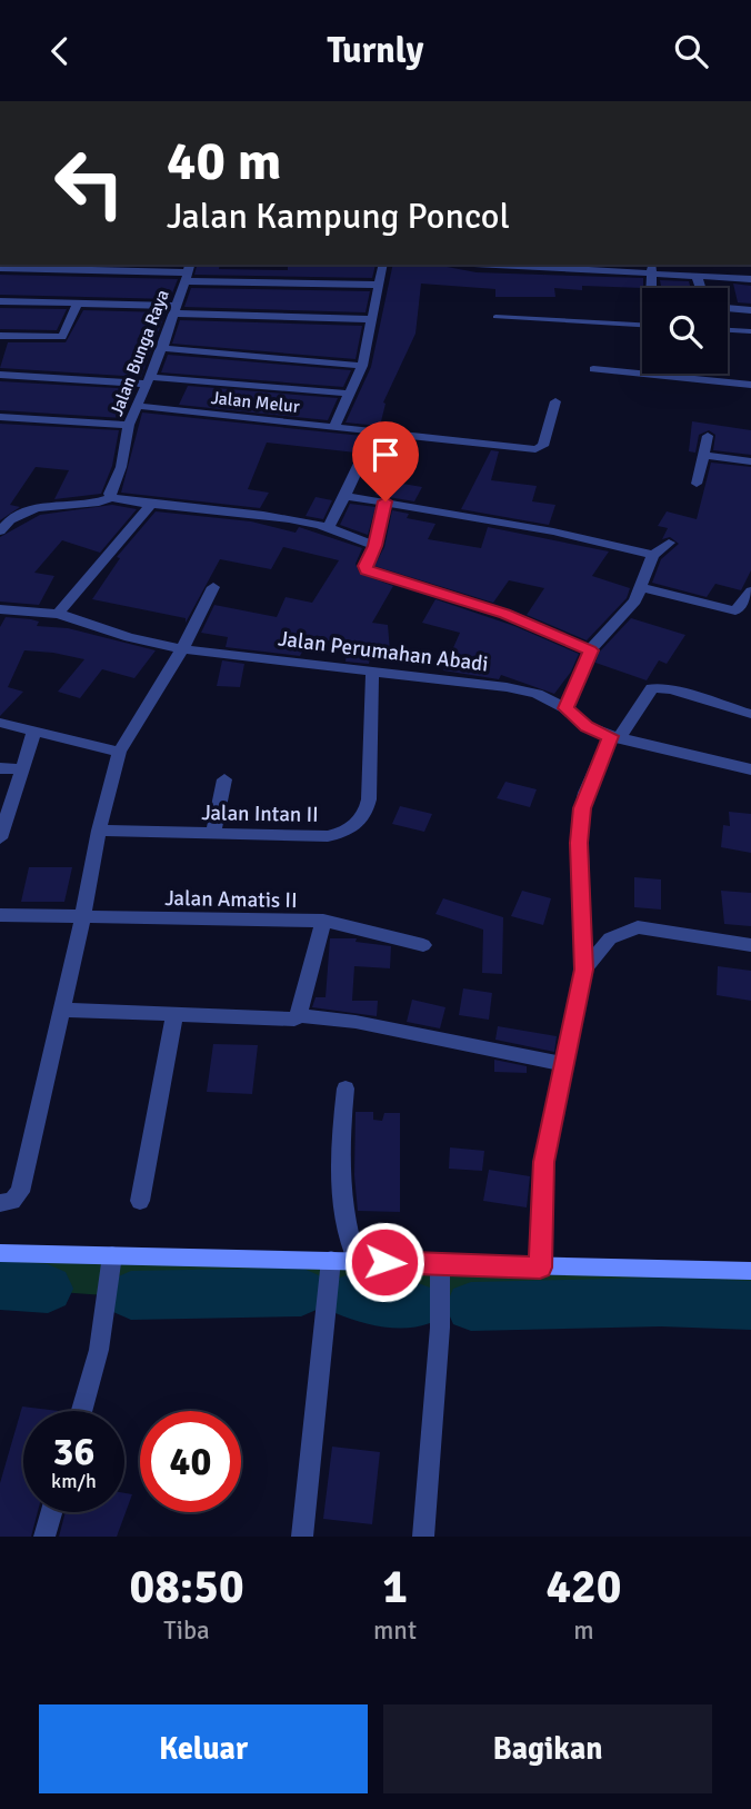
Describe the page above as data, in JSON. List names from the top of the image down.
{
  "streets": {
    "street": [
      "Jalan Bunga Raya",
      "Jalan Melur",
      "Jalan Perumahan Abadi",
      "Jalan Intan II",
      "Jalan Amatis II"
    ]
  },
  "crossings": [
    ["Jalan Bunga Raya", "Jalan Melur"],
    ["Jalan Perumahan Abadi", "Jalan Intan II"]
  ],
  "page": {
    "header": "Turnly",
    "turn": ["40 m", "Jalan Kampung Poncol"],
    "speed": "36 km/h",
    "limit": "40",
    "eta": [
      "08:50",
      "Tiba",
      "1",
      "mnt",
      "420",
      "m"
    ],
    "buttons": ["Keluar", "Bagikan"]
  }
}
